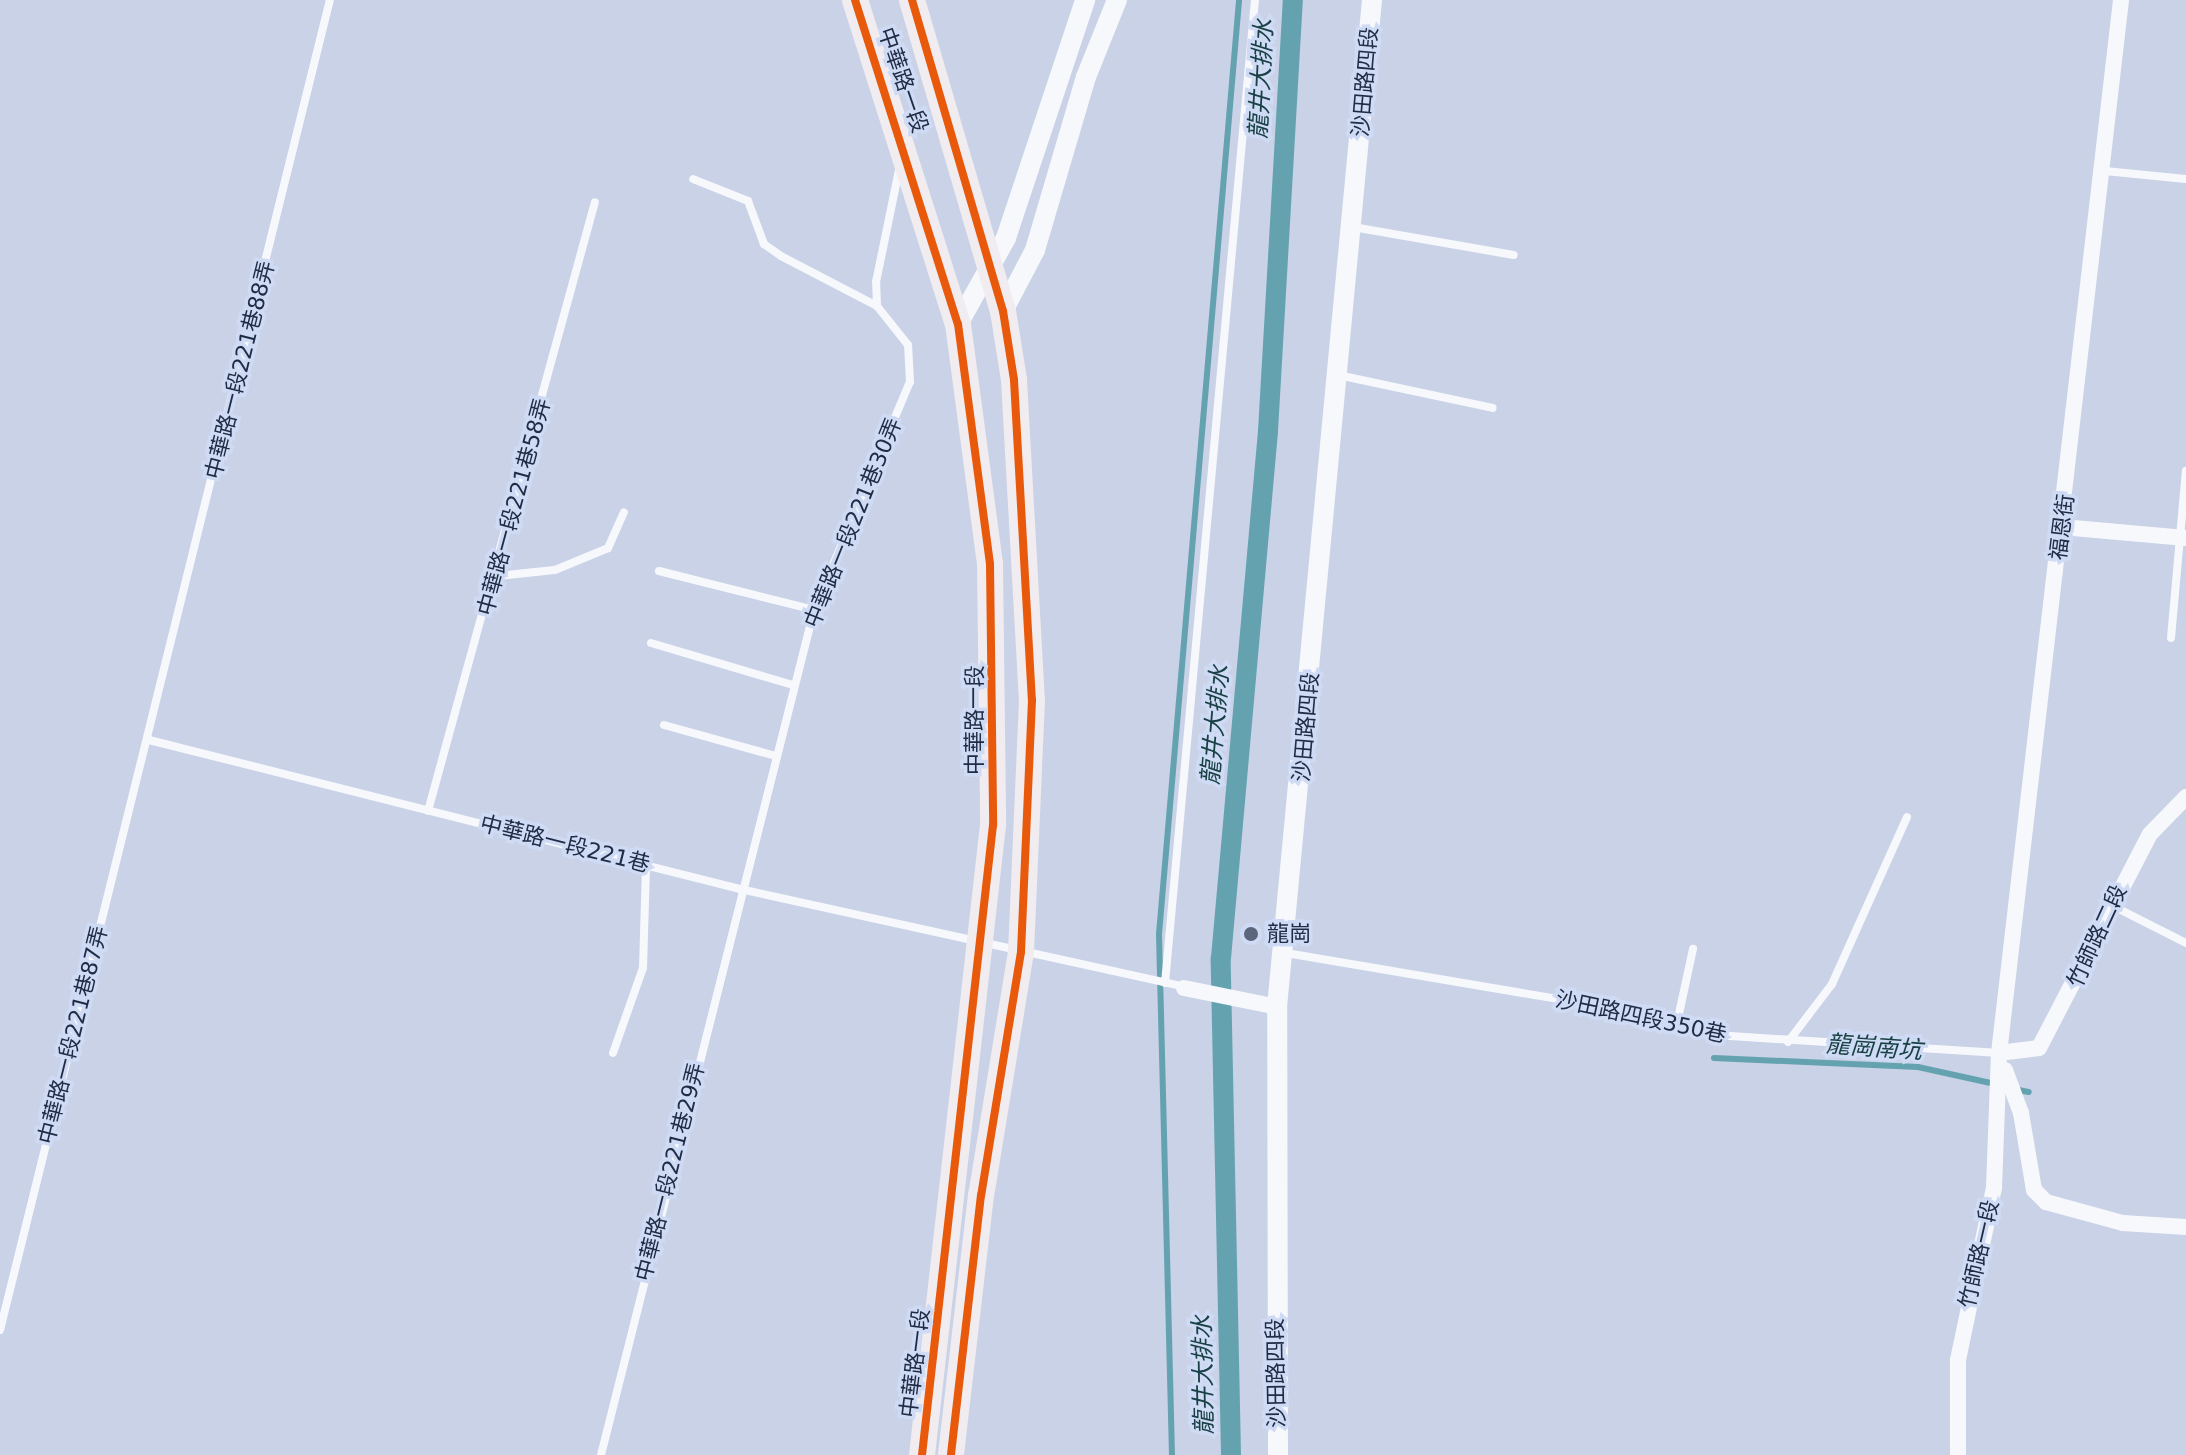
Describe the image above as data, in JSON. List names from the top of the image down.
{
  "streets": {
    "main road": ["中華路一段"],
    "street": [
      "沙田路四段",
      "福恩街",
      "竹師路二段",
      "竹師路一段"
    ],
    "lane": [
      "中華路一段221巷88弄",
      "中華路一段221巷58弄",
      "中華路一段221巷30弄",
      "中華路一段221巷",
      "沙田路四段350巷",
      "中華路一段221巷87弄",
      "中華路一段221巷29弄"
    ]
  },
  "crossings": [
    ["中華路一段", "中華路一段221巷"],
    ["沙田路四段", "沙田路四段350巷"],
    ["中華路一段221巷88弄", "中華路一段221巷"],
    ["中華路一段221巷88弄", "中華路一段221巷87弄"],
    ["中華路一段221巷58弄", "中華路一段221巷"],
    ["中華路一段221巷30弄", "中華路一段221巷"],
    ["中華路一段221巷30弄", "中華路一段221巷29弄"],
    ["福恩街", "竹師路二段"],
    ["福恩街", "沙田路四段350巷"],
    ["福恩街", "竹師路一段"],
    ["中華路一段221巷", "中華路一段221巷87弄"],
    ["中華路一段221巷", "中華路一段221巷29弄"],
    ["竹師路二段", "沙田路四段350巷"],
    ["竹師路二段", "竹師路一段"],
    ["沙田路四段350巷", "竹師路一段"]
  ],
  "water": ["龍井大排水", "龍崗南坑"],
  "places": ["龍崗"]
}
